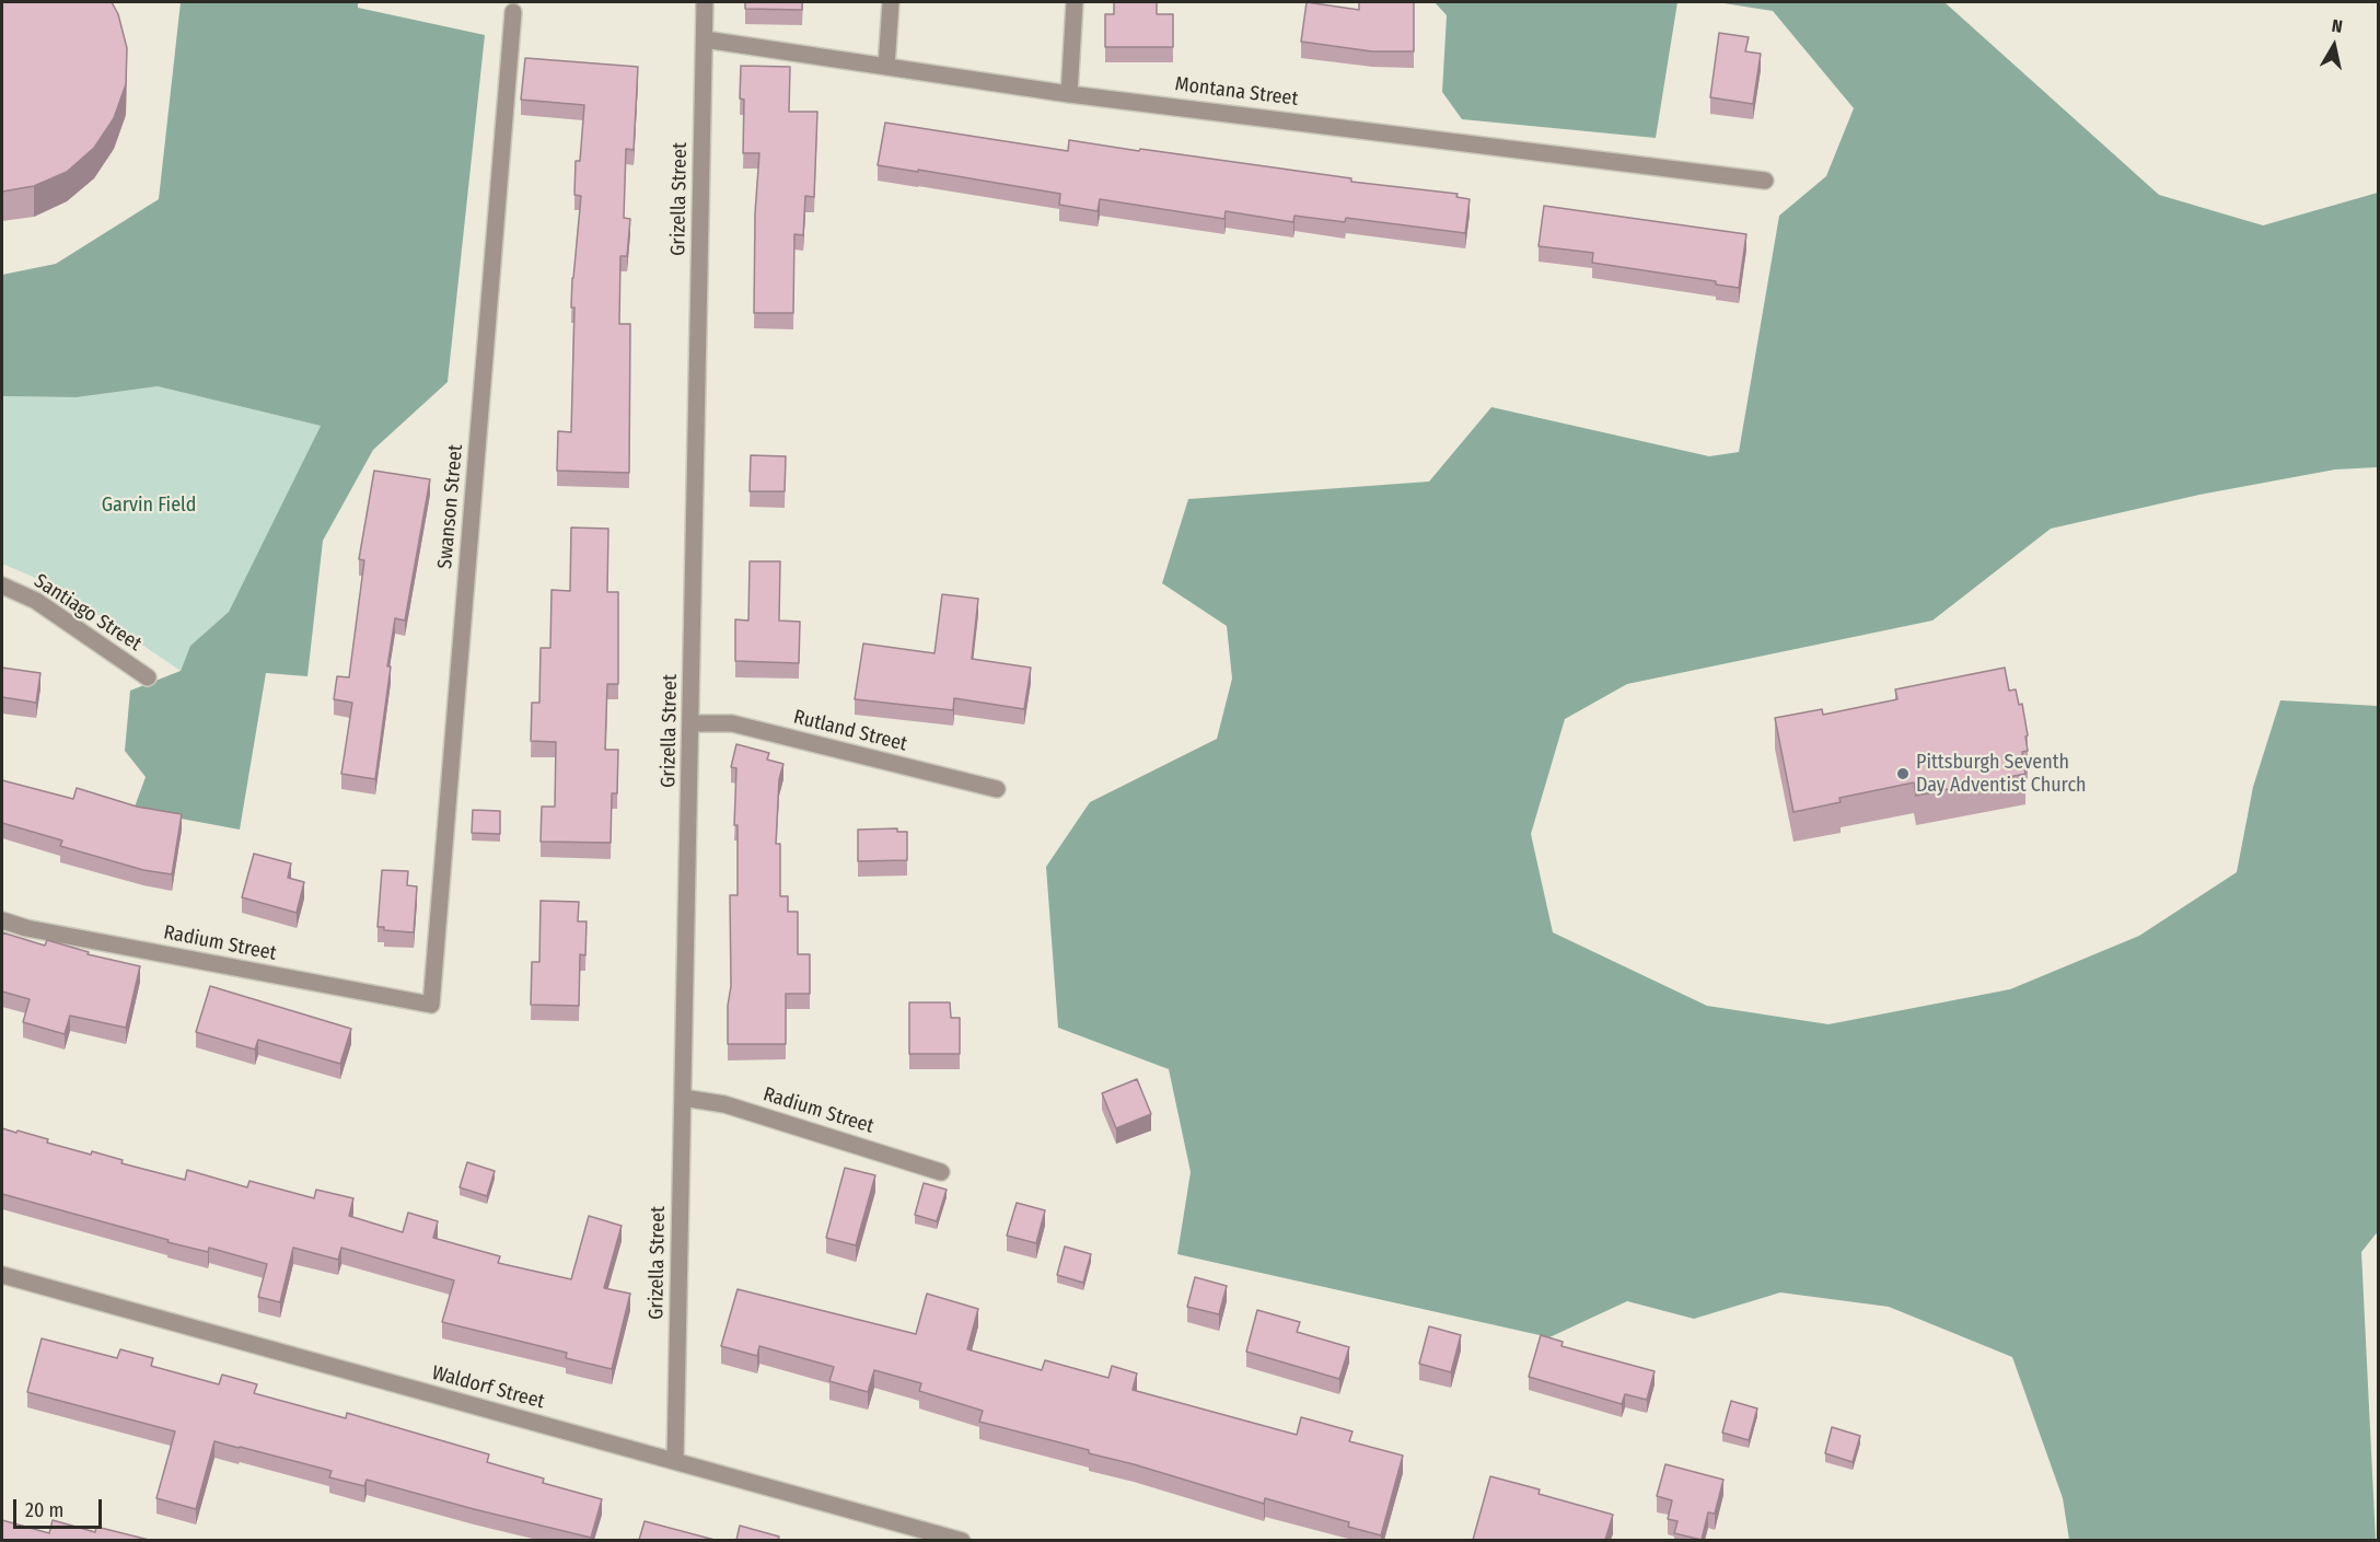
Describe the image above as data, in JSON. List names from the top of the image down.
{
  "streets": {
    "street": [
      "Montana Street",
      "Grizella Street",
      "Swanson Street",
      "Santiago Street",
      "Rutland Street",
      "Radium Street",
      "Waldorf Street"
    ]
  },
  "crossings": [
    ["Montana Street", "Grizella Street"],
    ["Grizella Street", "Rutland Street"],
    ["Grizella Street", "Radium Street"],
    ["Grizella Street", "Waldorf Street"],
    ["Swanson Street", "Radium Street"]
  ],
  "parks": ["Garvin Field"],
  "places": ["Pittsburgh Seventh Day Adventist Church"],
  "scale_bar": "20 m",
  "north": "top"
}
